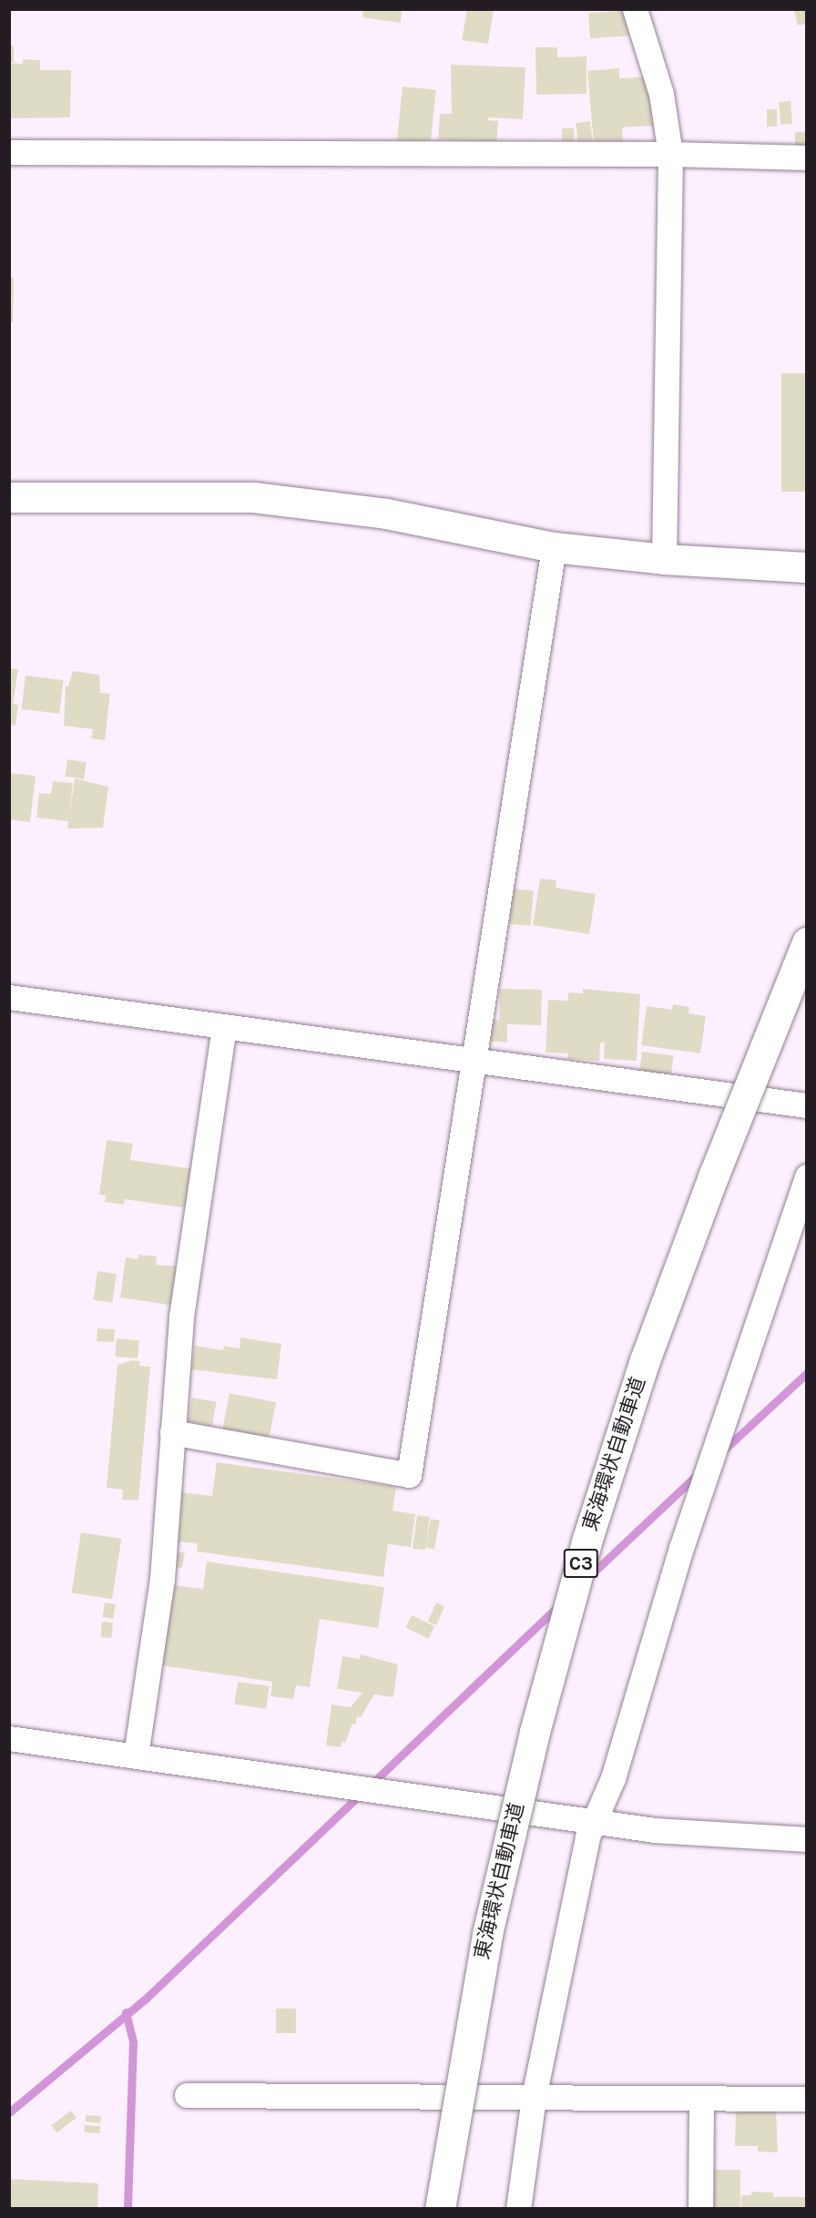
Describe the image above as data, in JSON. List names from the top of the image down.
{
  "streets": {
    "main road": ["東海環状自動車道", "C3"]
  }
}
